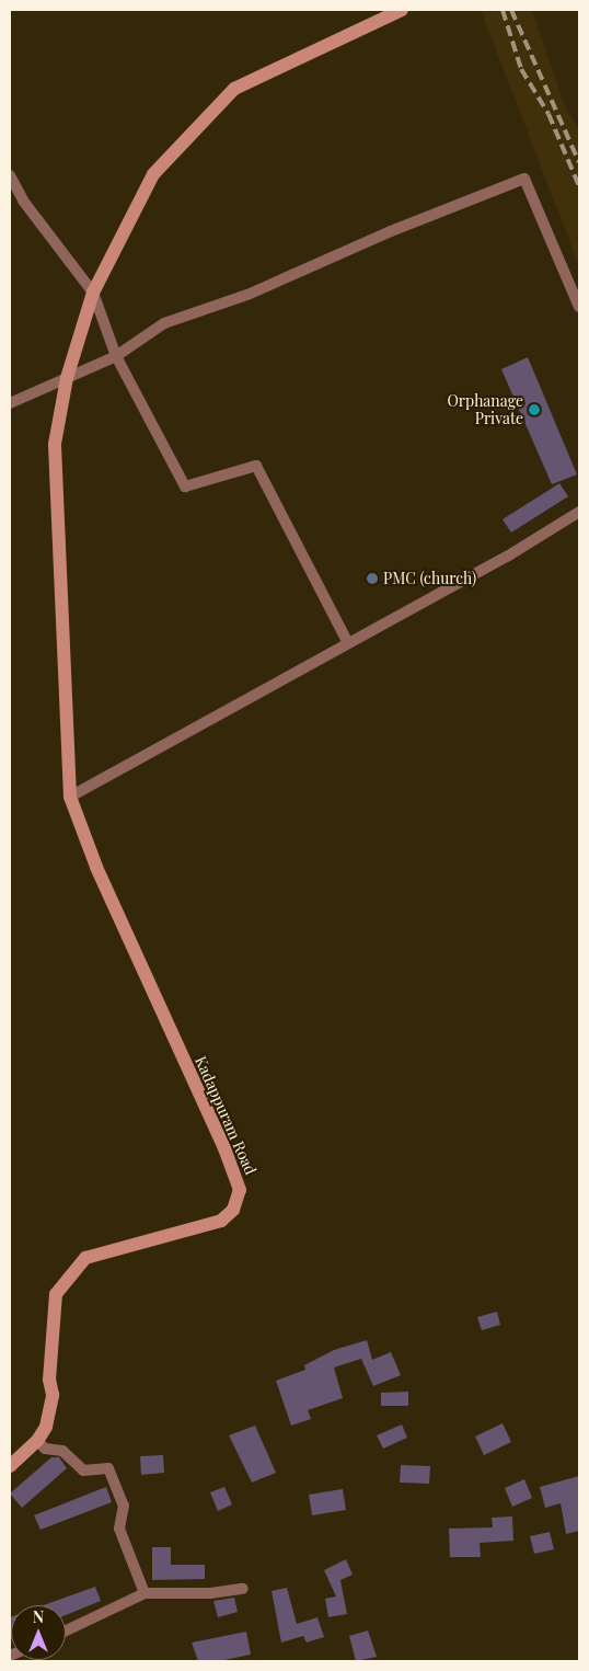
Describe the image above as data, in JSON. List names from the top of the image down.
{
  "streets": {
    "main road": ["Kadappuram Road"]
  },
  "places": ["Orphanage Private", "PMC (church)"],
  "north": "top"
}
